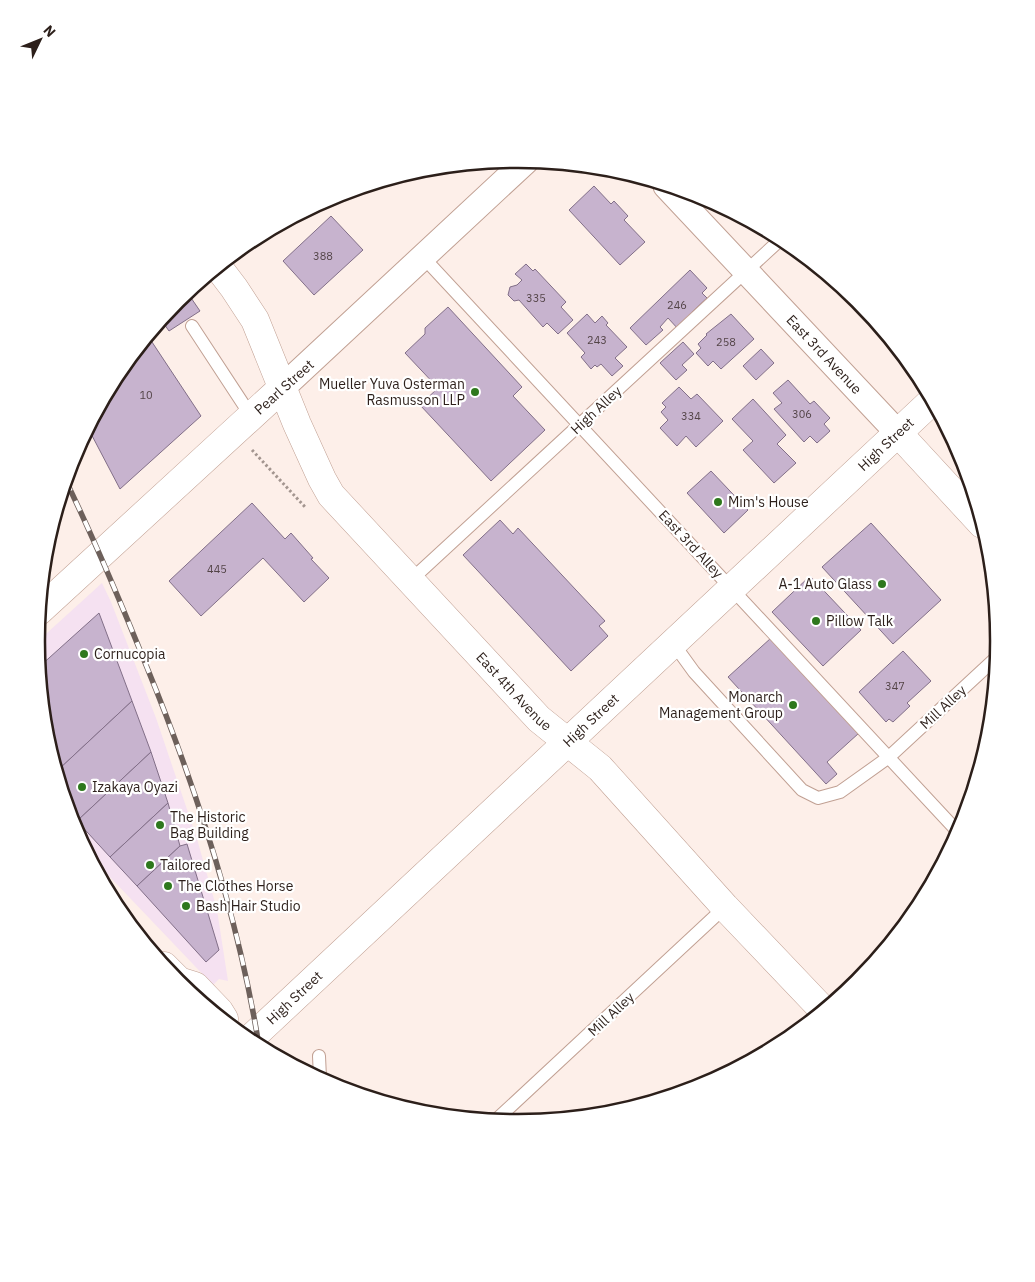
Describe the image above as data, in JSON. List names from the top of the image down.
{
  "streets": {
    "street": [
      "East 3rd Avenue",
      "Pearl Street",
      "High Street",
      "East 4th Avenue"
    ],
    "lane": ["High Alley", "East 3rd Alley", "Mill Alley"]
  },
  "crossings": [
    ["East 3rd Avenue", "High Alley"],
    ["East 3rd Avenue", "High Street"],
    ["Pearl Street", "East 3rd Alley"],
    ["Pearl Street", "East 4th Avenue"],
    ["High Alley", "East 3rd Alley"],
    ["High Alley", "East 4th Avenue"],
    ["High Street", "East 3rd Alley"],
    ["High Street", "East 4th Avenue"],
    ["High Street", "Mill Alley"],
    ["East 3rd Alley", "Mill Alley"],
    ["East 4th Avenue", "Mill Alley"]
  ],
  "places": [
    "Mueller Yuva Osterman Rasmusson LLP",
    "Mim's House",
    "A-1 Auto Glass",
    "Pillow Talk",
    "Cornucopia",
    "Monarch Management Group",
    "Izakaya Oyazi",
    "The Historic Bag Building",
    "Tailored",
    "The Clothes Horse",
    "Bash Hair Studio"
  ],
  "house_numbers": [
    "388",
    "335",
    "246",
    "243",
    "258",
    "10",
    "306",
    "334",
    "445",
    "347"
  ],
  "north": "top right"
}
